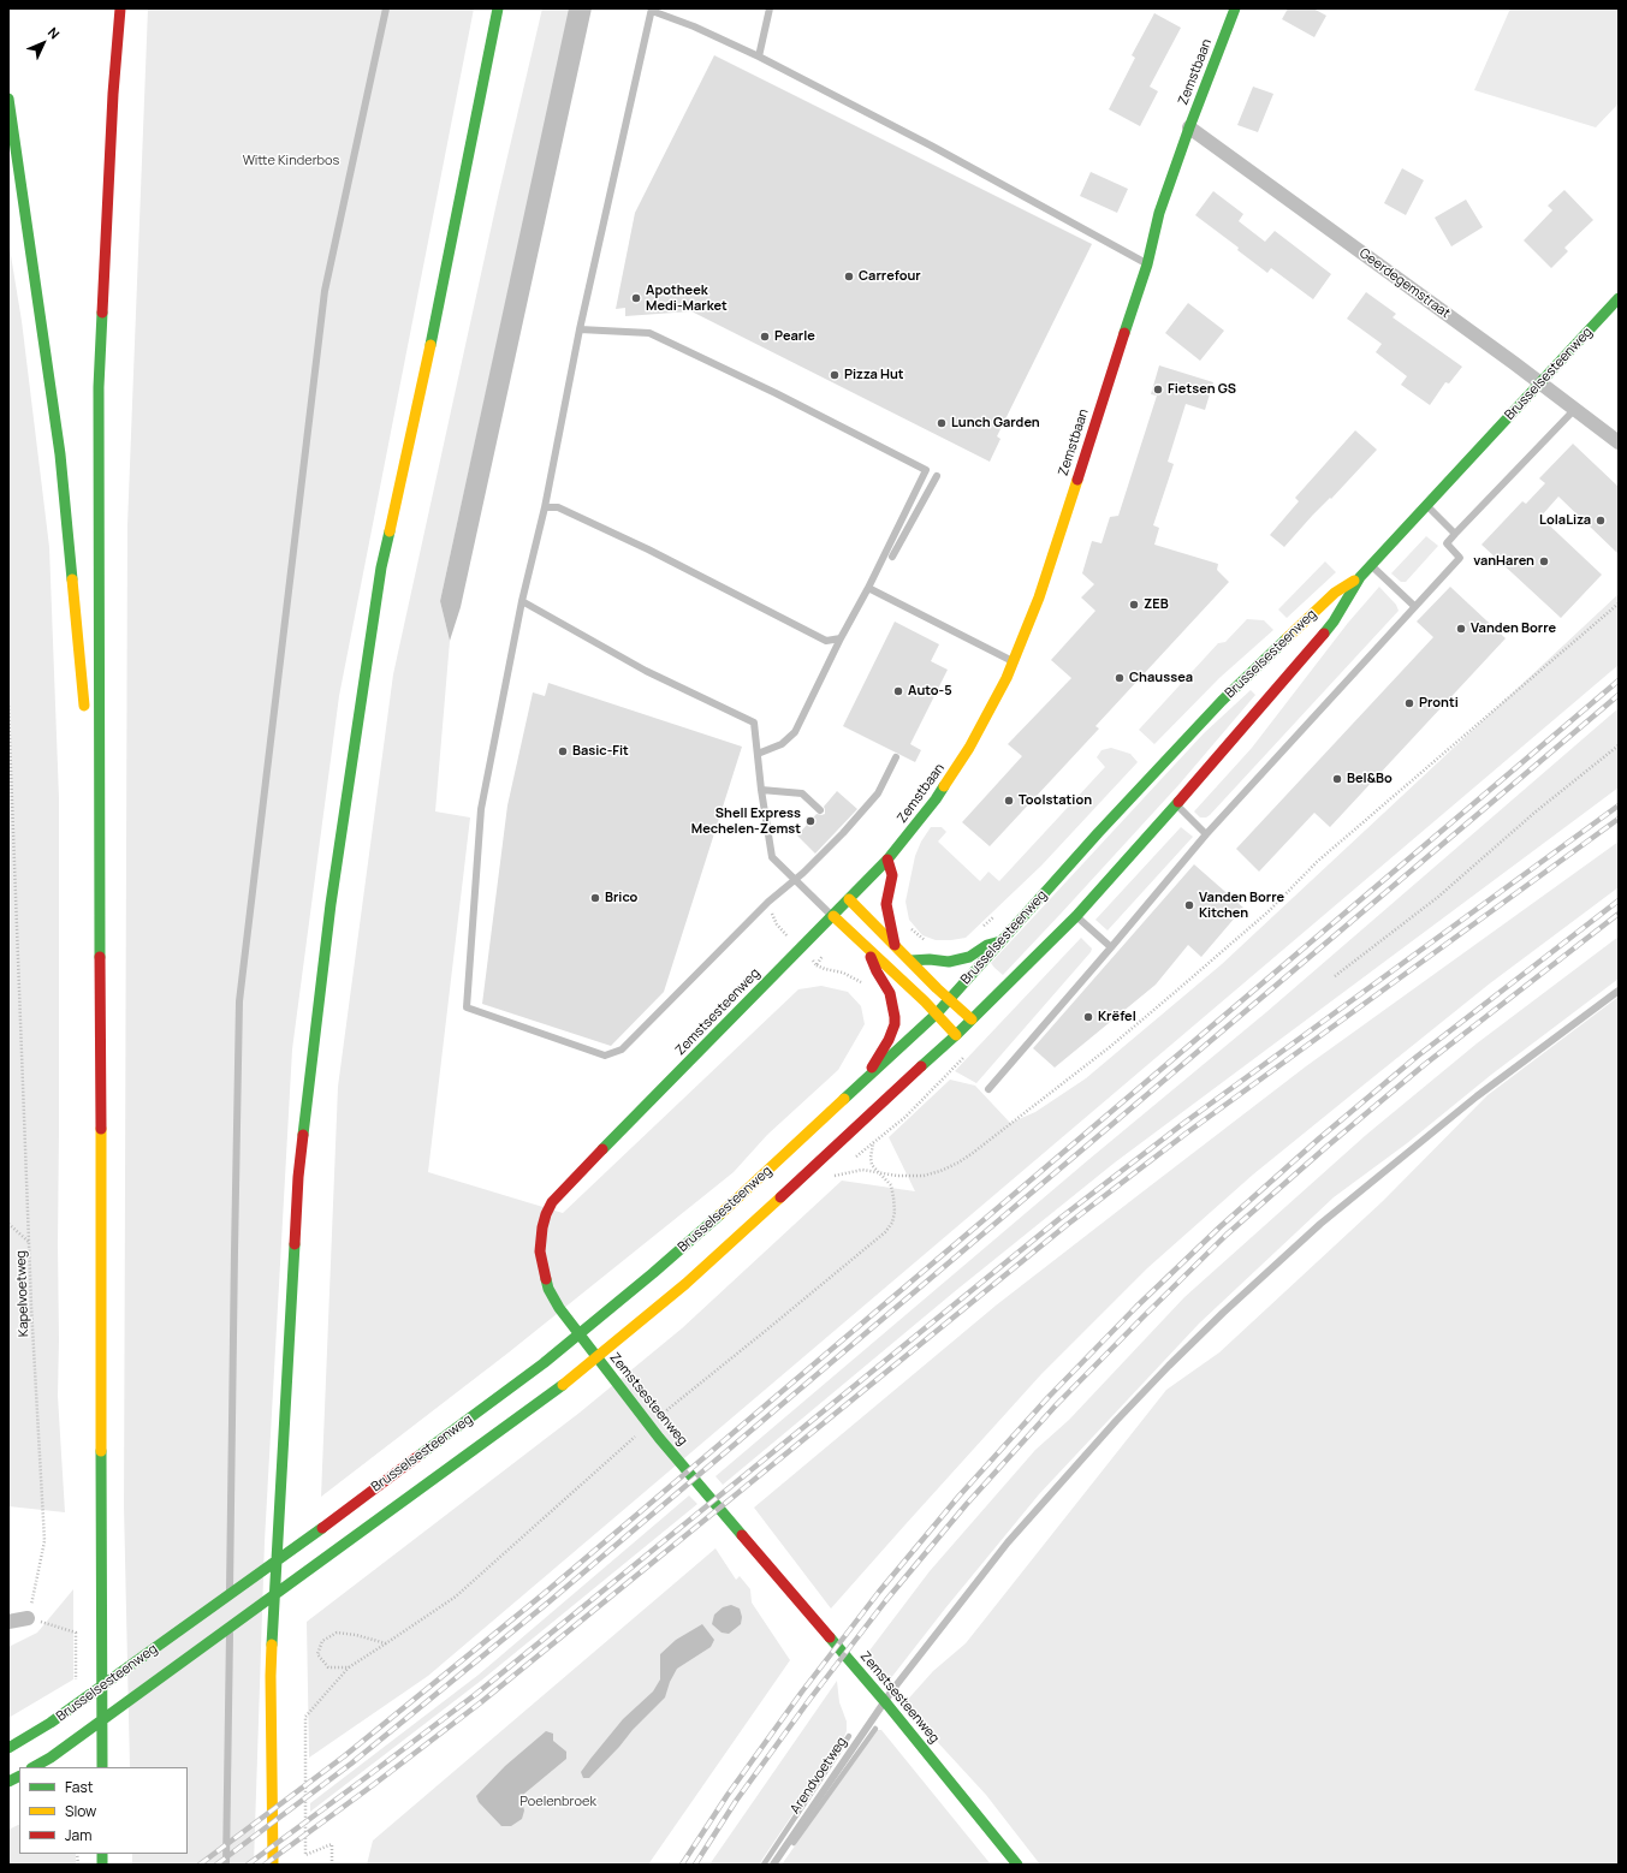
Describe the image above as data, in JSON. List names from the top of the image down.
{
  "streets": {
    "main road": ["Zemstbaan", "Brusselsesteenweg", "Zemstsesteenweg"],
    "street": ["Geerdegemstraat"],
    "lane": ["Arendvoetweg"],
    "path": ["Kapelvoetweg"]
  },
  "crossings": [
    ["Zemstbaan", "Geerdegemstraat"],
    ["Zemstbaan", "Zemstsesteenweg"],
    ["Geerdegemstraat", "Brusselsesteenweg"],
    ["Zemstsesteenweg", "Arendvoetweg"]
  ],
  "parks": ["Witte Kinderbos", "Poelenbroek"],
  "places": [
    "Carrefour",
    "Apotheek Medi-Market",
    "Pearle",
    "Pizza Hut",
    "Fietsen GS",
    "Lunch Garden",
    "LolaLiza",
    "vanHaren",
    "ZEB",
    "Vanden Borre",
    "Chaussea",
    "Auto-5",
    "Pronti",
    "Basic-Fit",
    "Bel&Bo",
    "Toolstation",
    "Shell Express Mechelen-Zemst",
    "Brico",
    "Vanden Borre Kitchen",
    "Krëfel"
  ],
  "legend": ["Fast", "Slow", "Jam"],
  "north": "top right"
}
